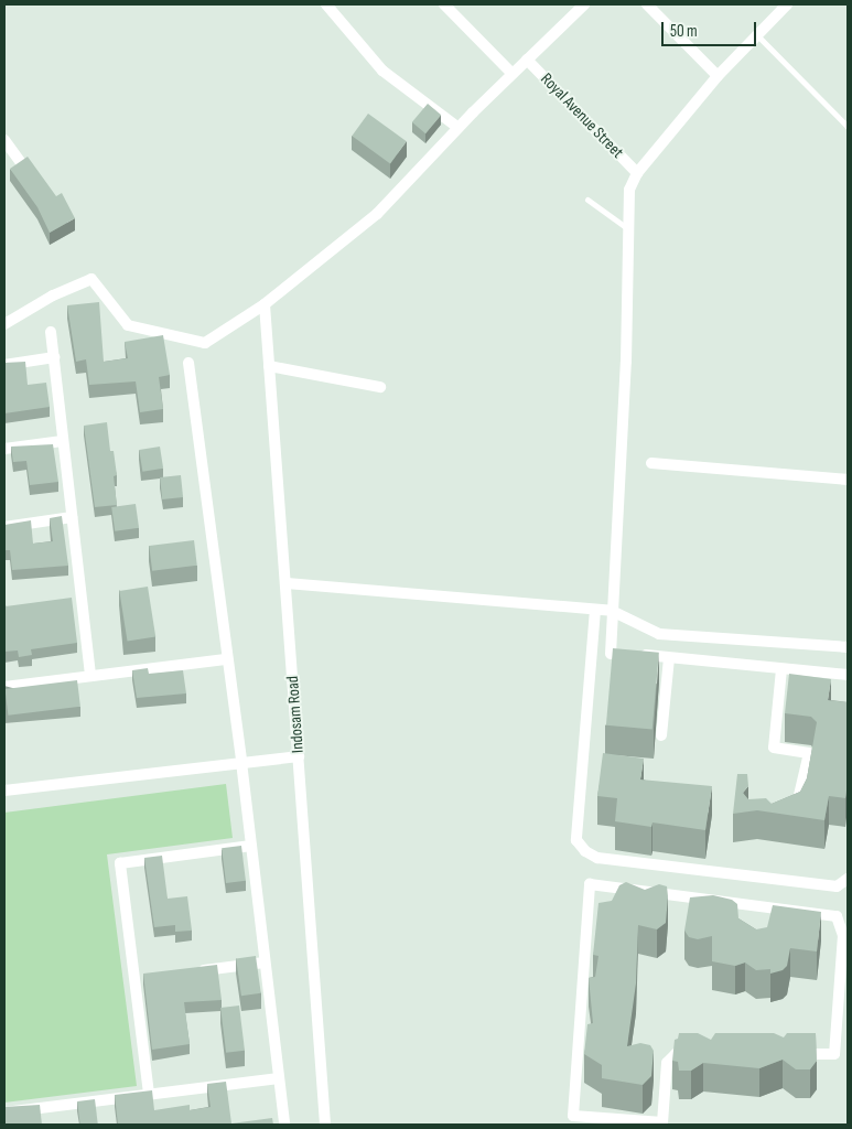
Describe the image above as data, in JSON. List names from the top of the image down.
{
  "streets": {
    "street": ["Royal Avenue Street", "Indosam Road"]
  },
  "scale_bar": "50 m"
}
